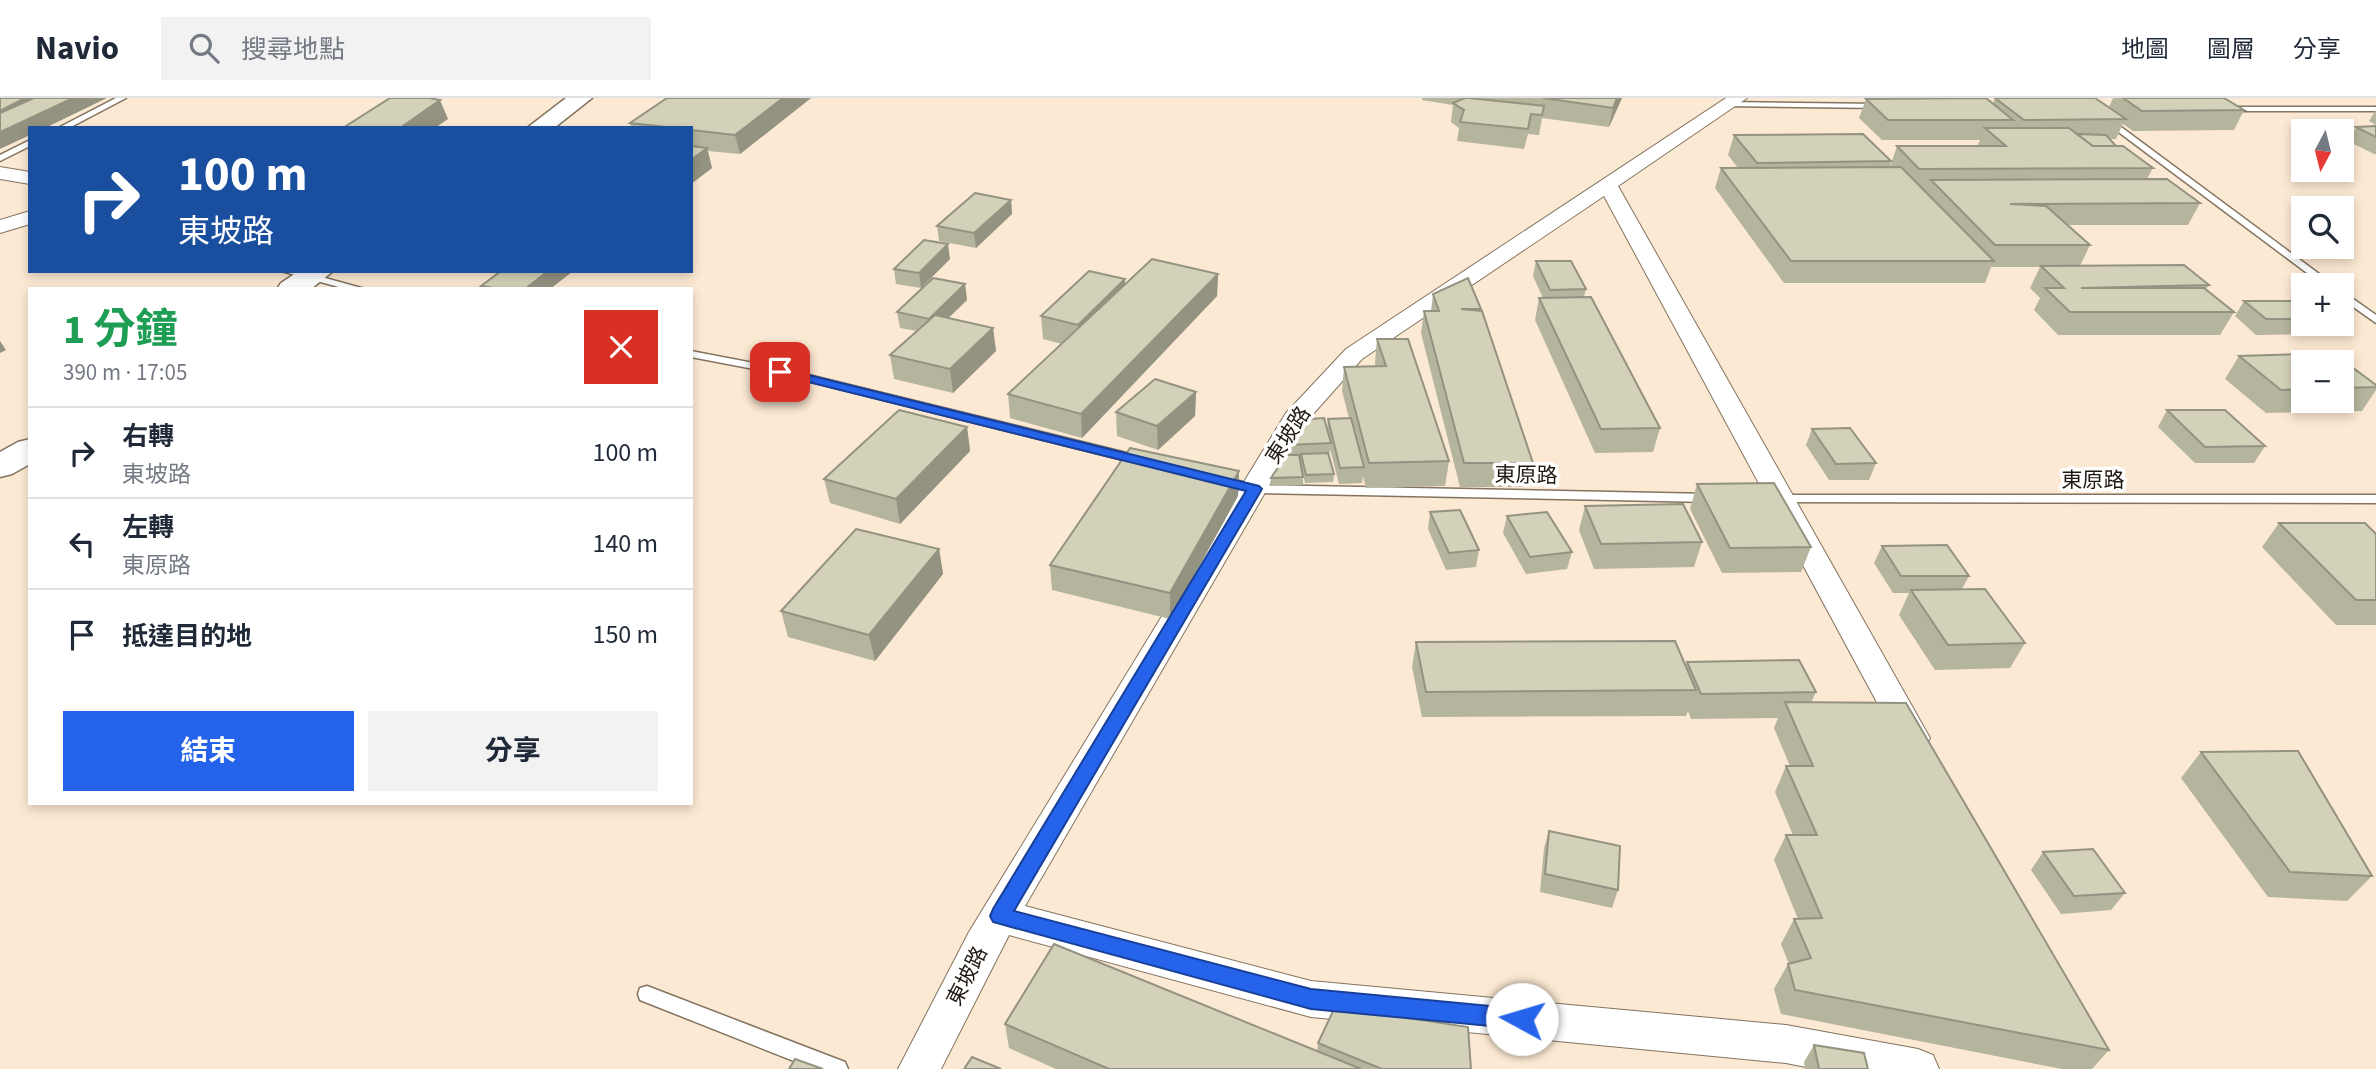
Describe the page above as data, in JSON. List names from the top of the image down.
{
  "streets": {
    "street": ["東坡路"],
    "lane": ["東原路"]
  },
  "crossings": [
    ["東坡路", "東原路"]
  ],
  "north": "bottom",
  "page": {
    "header": "Navio",
    "search": "搜尋地點",
    "nav": ["地圖", "圖層", "分享"],
    "map_buttons": ["+", "−"],
    "turn": ["100 m", "東坡路"],
    "heading": ["1 分鐘", "390 m · 17:05"],
    "list": [
      {
        "name": "右轉",
        "note": "東坡路",
        "value": "100 m"
      },
      {
        "name": "左轉",
        "note": "東原路",
        "value": "140 m"
      },
      {
        "name": "抵達目的地",
        "value": "150 m"
      }
    ],
    "buttons": ["結束", "分享"]
  }
}
